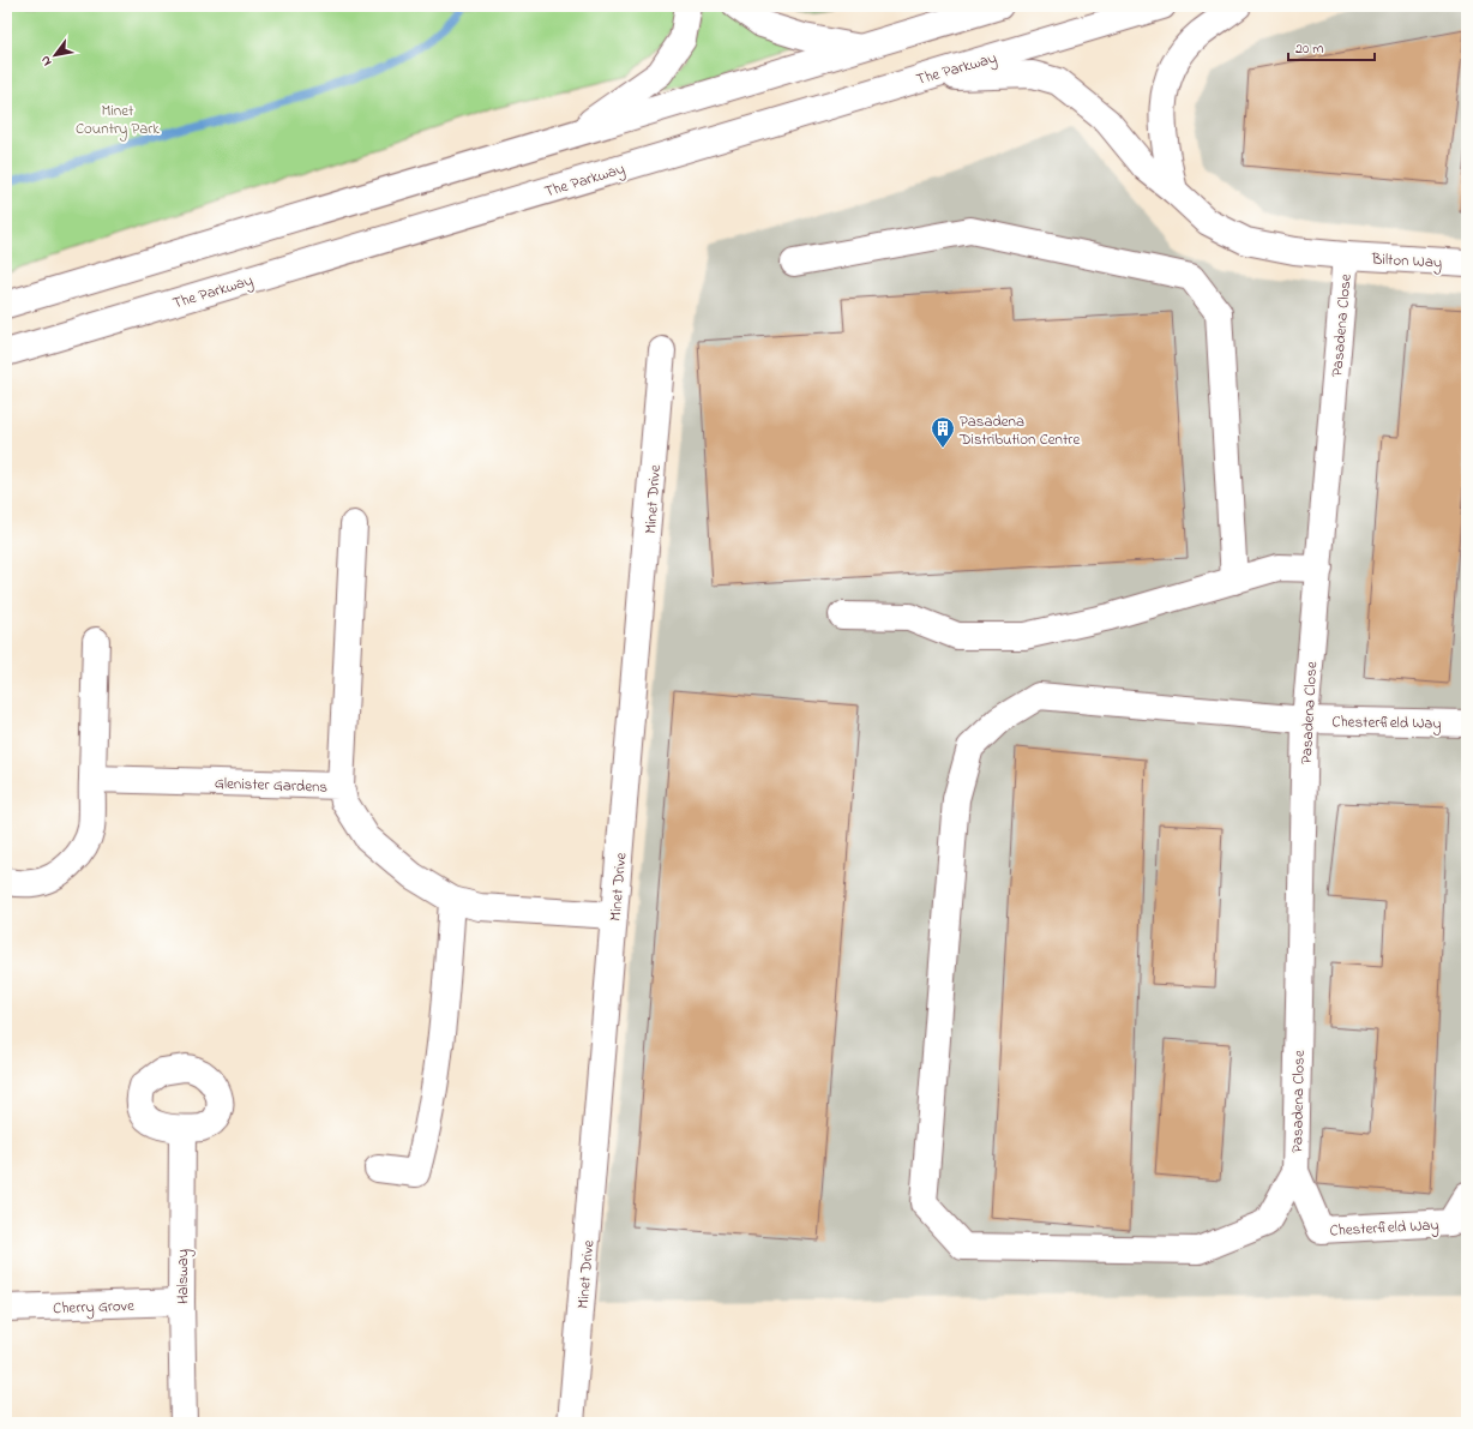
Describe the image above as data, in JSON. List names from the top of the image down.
{
  "streets": {
    "main road": [
      "The Parkway",
      "Bilton Way",
      "Pasadena Close",
      "Minet Drive",
      "Chesterfield Way",
      "Glenister Gardens",
      "Halsway",
      "Cherry Grove"
    ]
  },
  "crossings": [
    ["The Parkway", "Bilton Way"],
    ["Bilton Way", "Pasadena Close"],
    ["Pasadena Close", "Chesterfield Way"],
    ["Minet Drive", "Glenister Gardens"],
    ["Halsway", "Cherry Grove"]
  ],
  "parks": ["Minet Country Park"],
  "places": {
    "building": ["Pasadena Distribution Centre"]
  },
  "scale_bar": "20 m",
  "north": "bottom left"
}
